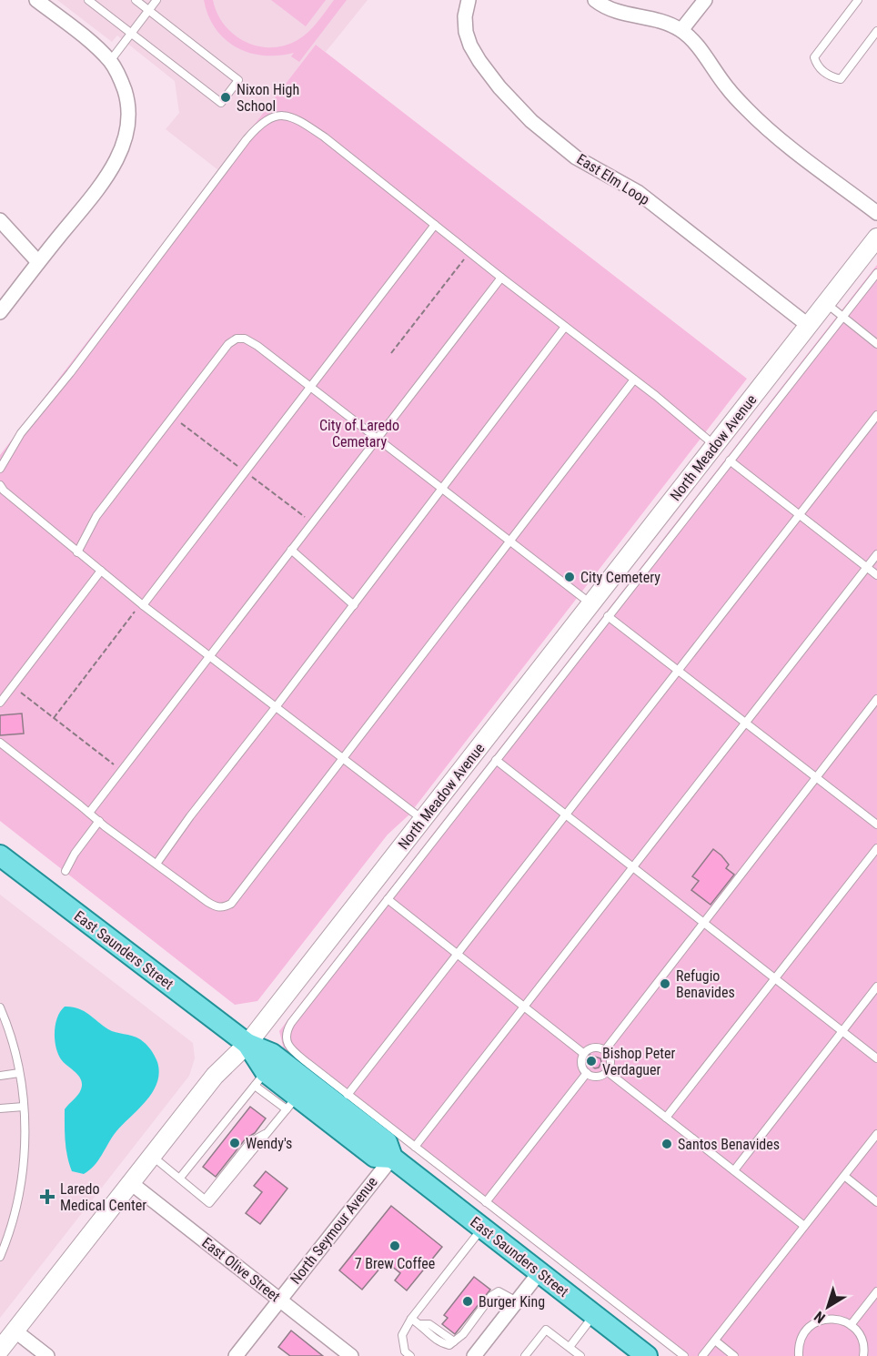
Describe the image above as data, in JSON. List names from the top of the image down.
{
  "streets": {
    "main road": ["North Meadow Avenue", "East Saunders Street"],
    "street": ["East Elm Loop", "North Seymour Avenue", "East Olive Street"]
  },
  "crossings": [
    ["East Elm Loop", "North Meadow Avenue"],
    ["North Meadow Avenue", "East Saunders Street"],
    ["North Meadow Avenue", "East Olive Street"],
    ["East Saunders Street", "North Seymour Avenue"],
    ["North Seymour Avenue", "East Olive Street"]
  ],
  "parks": ["City of Laredo Cemetary"],
  "places": {
    "other": [
      "Nixon High School",
      "City Cemetery",
      "Refugio Benavides",
      "Bishop Peter Verdaguer",
      "Wendy's",
      "Santos Benavides",
      "7 Brew Coffee",
      "Burger King"
    ],
    "health": ["Laredo Medical Center"]
  },
  "north": "bottom left"
}
